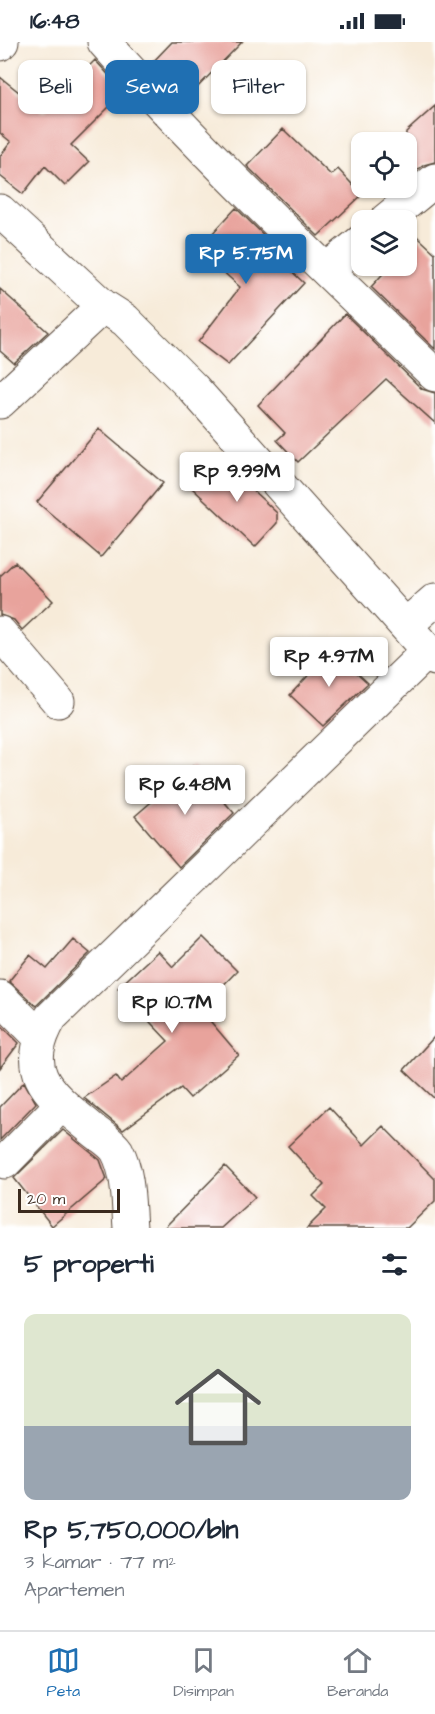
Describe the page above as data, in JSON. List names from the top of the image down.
{
  "scale_bar": "20 m",
  "page": {
    "status": "16:48",
    "chip": ["Beli", "Sewa", "Filter"],
    "price": [
      "Rp 5.75M",
      "Rp 9.99M",
      "Rp 4.97M",
      "Rp 6.48M",
      "Rp 10.7M"
    ],
    "scale": "20 m",
    "heading": "5 properti",
    "list": [
      {
        "name": "Rp 5,750,000/bln",
        "note": "3 kamar · 77 m² · Apartemen"
      }
    ],
    "tabs": ["Peta", "Disimpan", "Beranda"]
  }
}
